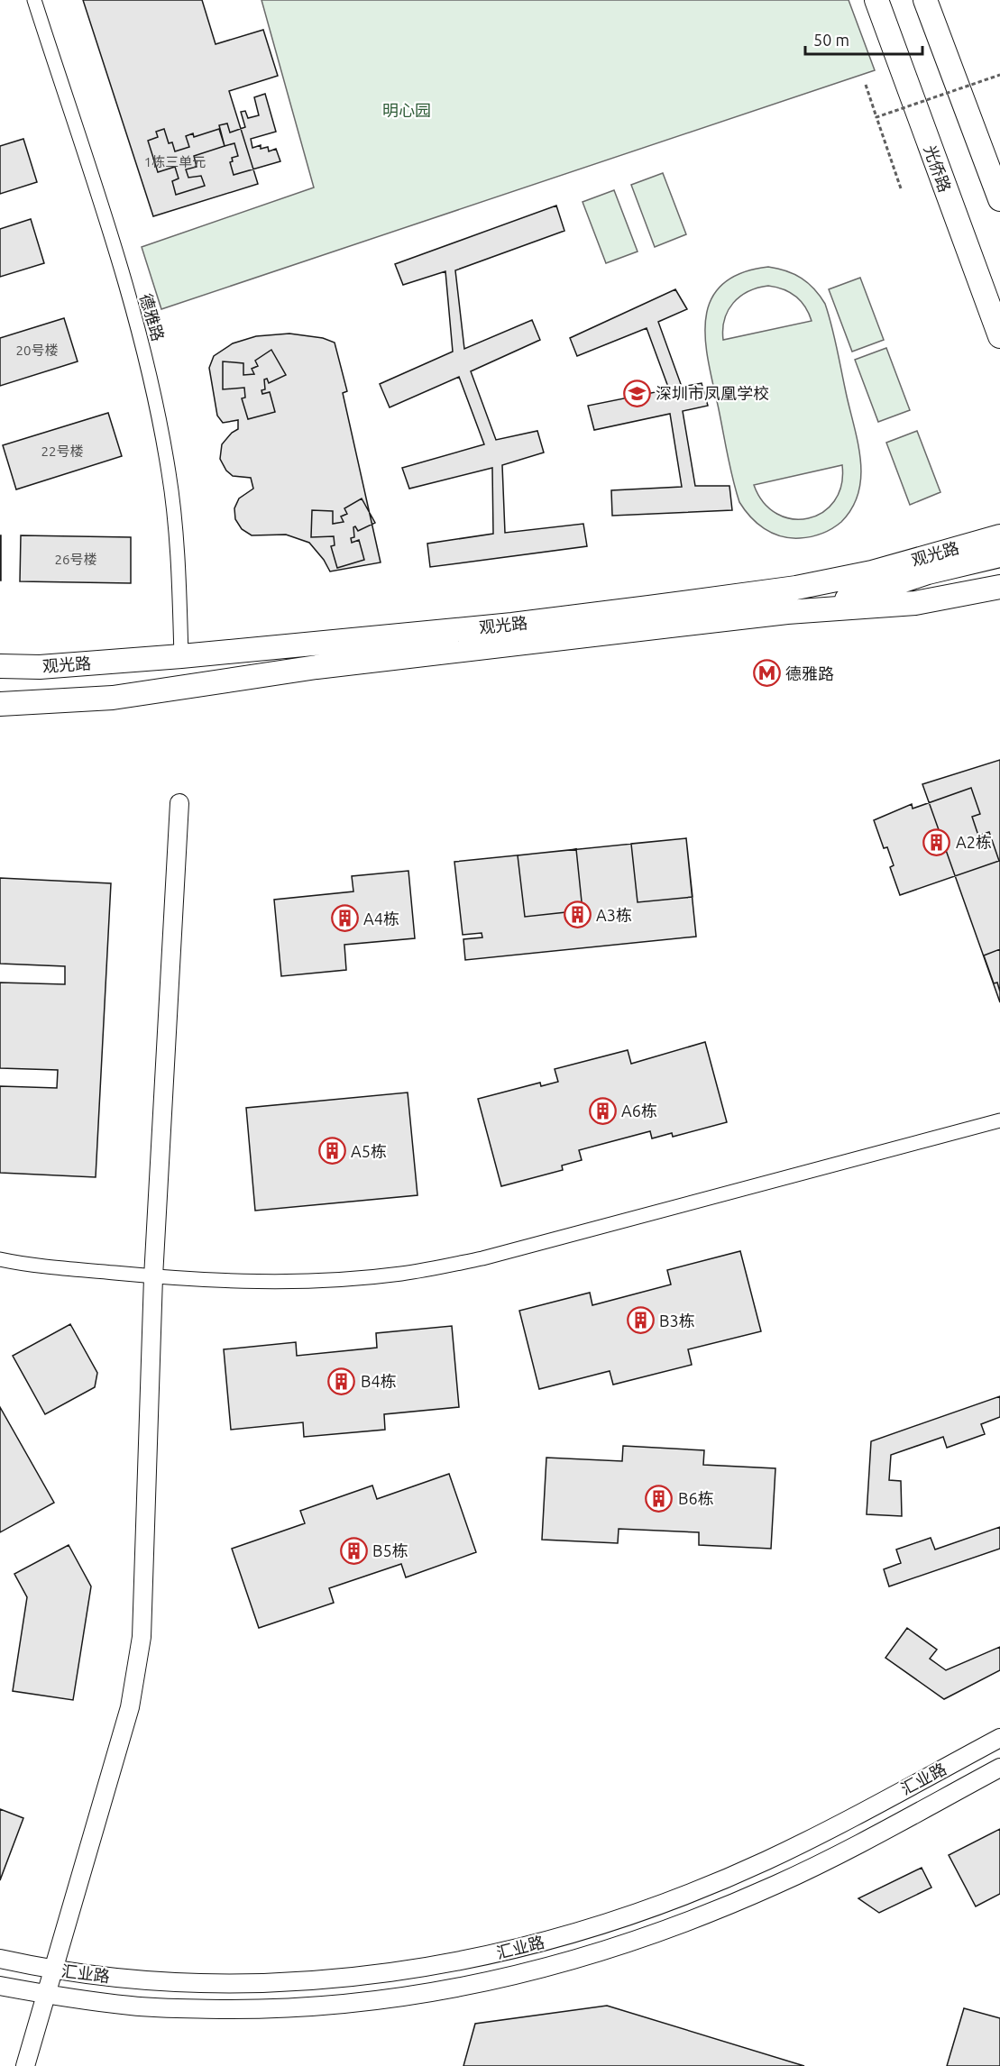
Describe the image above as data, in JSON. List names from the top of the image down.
{
  "streets": {
    "main road": ["光侨路", "观光路"],
    "street": ["德雅路", "汇业路"]
  },
  "crossings": [
    ["德雅路", "观光路"]
  ],
  "parks": ["明心园"],
  "places": {
    "school or university": ["深圳市凤凰学校"],
    "metro station": ["德雅路"],
    "building": [
      "A2栋",
      "A3栋",
      "A4栋",
      "A6栋",
      "A5栋",
      "B3栋",
      "B4栋",
      "B6栋",
      "B5栋"
    ]
  },
  "house_numbers": [
    "1栋三单元",
    "20号楼",
    "22号楼",
    "26号楼"
  ],
  "scale_bar": "50 m"
}
